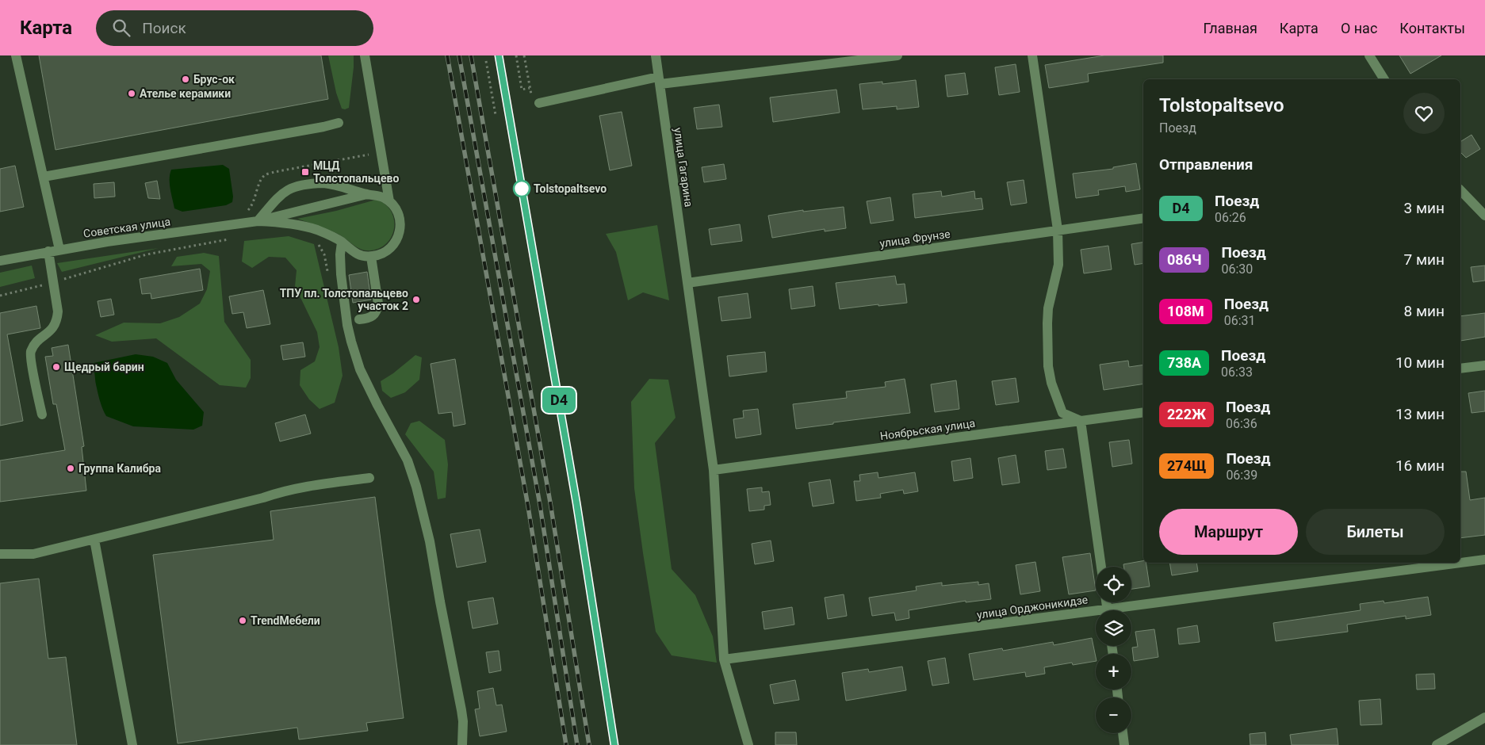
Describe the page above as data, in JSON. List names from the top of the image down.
{
  "streets": {
    "street": [
      "улица Гагарина",
      "Советская улица",
      "улица Фрунзе",
      "Ноябрьская улица",
      "улица Орджоникидзе"
    ]
  },
  "crossings": [
    ["улица Гагарина", "улица Фрунзе"],
    ["улица Гагарина", "Ноябрьская улица"],
    ["улица Гагарина", "улица Орджоникидзе"]
  ],
  "places": {
    "other": [
      "Брус-ок",
      "Ателье керамики",
      "Tolstopaltsevo",
      "ТПУ пл. Толстопальцево участок 2",
      "Щедрый барин",
      "Группа Калибра",
      "TrendМебели"
    ],
    "transit": ["МЦД Толстопальцево"]
  },
  "page": {
    "header": "Карта",
    "search": "Поиск",
    "nav": [
      "Главная",
      "Карта",
      "О нас",
      "Контакты"
    ],
    "on_map": "D4",
    "heading": [
      ["Tolstopaltsevo", "Поезд"],
      "Отправления"
    ],
    "list": [
      {
        "mark": "D4",
        "name": "Поезд",
        "note": "06:26",
        "value": "3 мин"
      },
      {
        "mark": "086Ч",
        "name": "Поезд",
        "note": "06:30",
        "value": "7 мин"
      },
      {
        "mark": "108М",
        "name": "Поезд",
        "note": "06:31",
        "value": "8 мин"
      },
      {
        "mark": "738А",
        "name": "Поезд",
        "note": "06:33",
        "value": "10 мин"
      },
      {
        "mark": "222Ж",
        "name": "Поезд",
        "note": "06:36",
        "value": "13 мин"
      },
      {
        "mark": "274Щ",
        "name": "Поезд",
        "note": "06:39",
        "value": "16 мин"
      }
    ],
    "buttons": ["Маршрут", "Билеты"],
    "map_buttons": ["+", "−"]
  }
}
